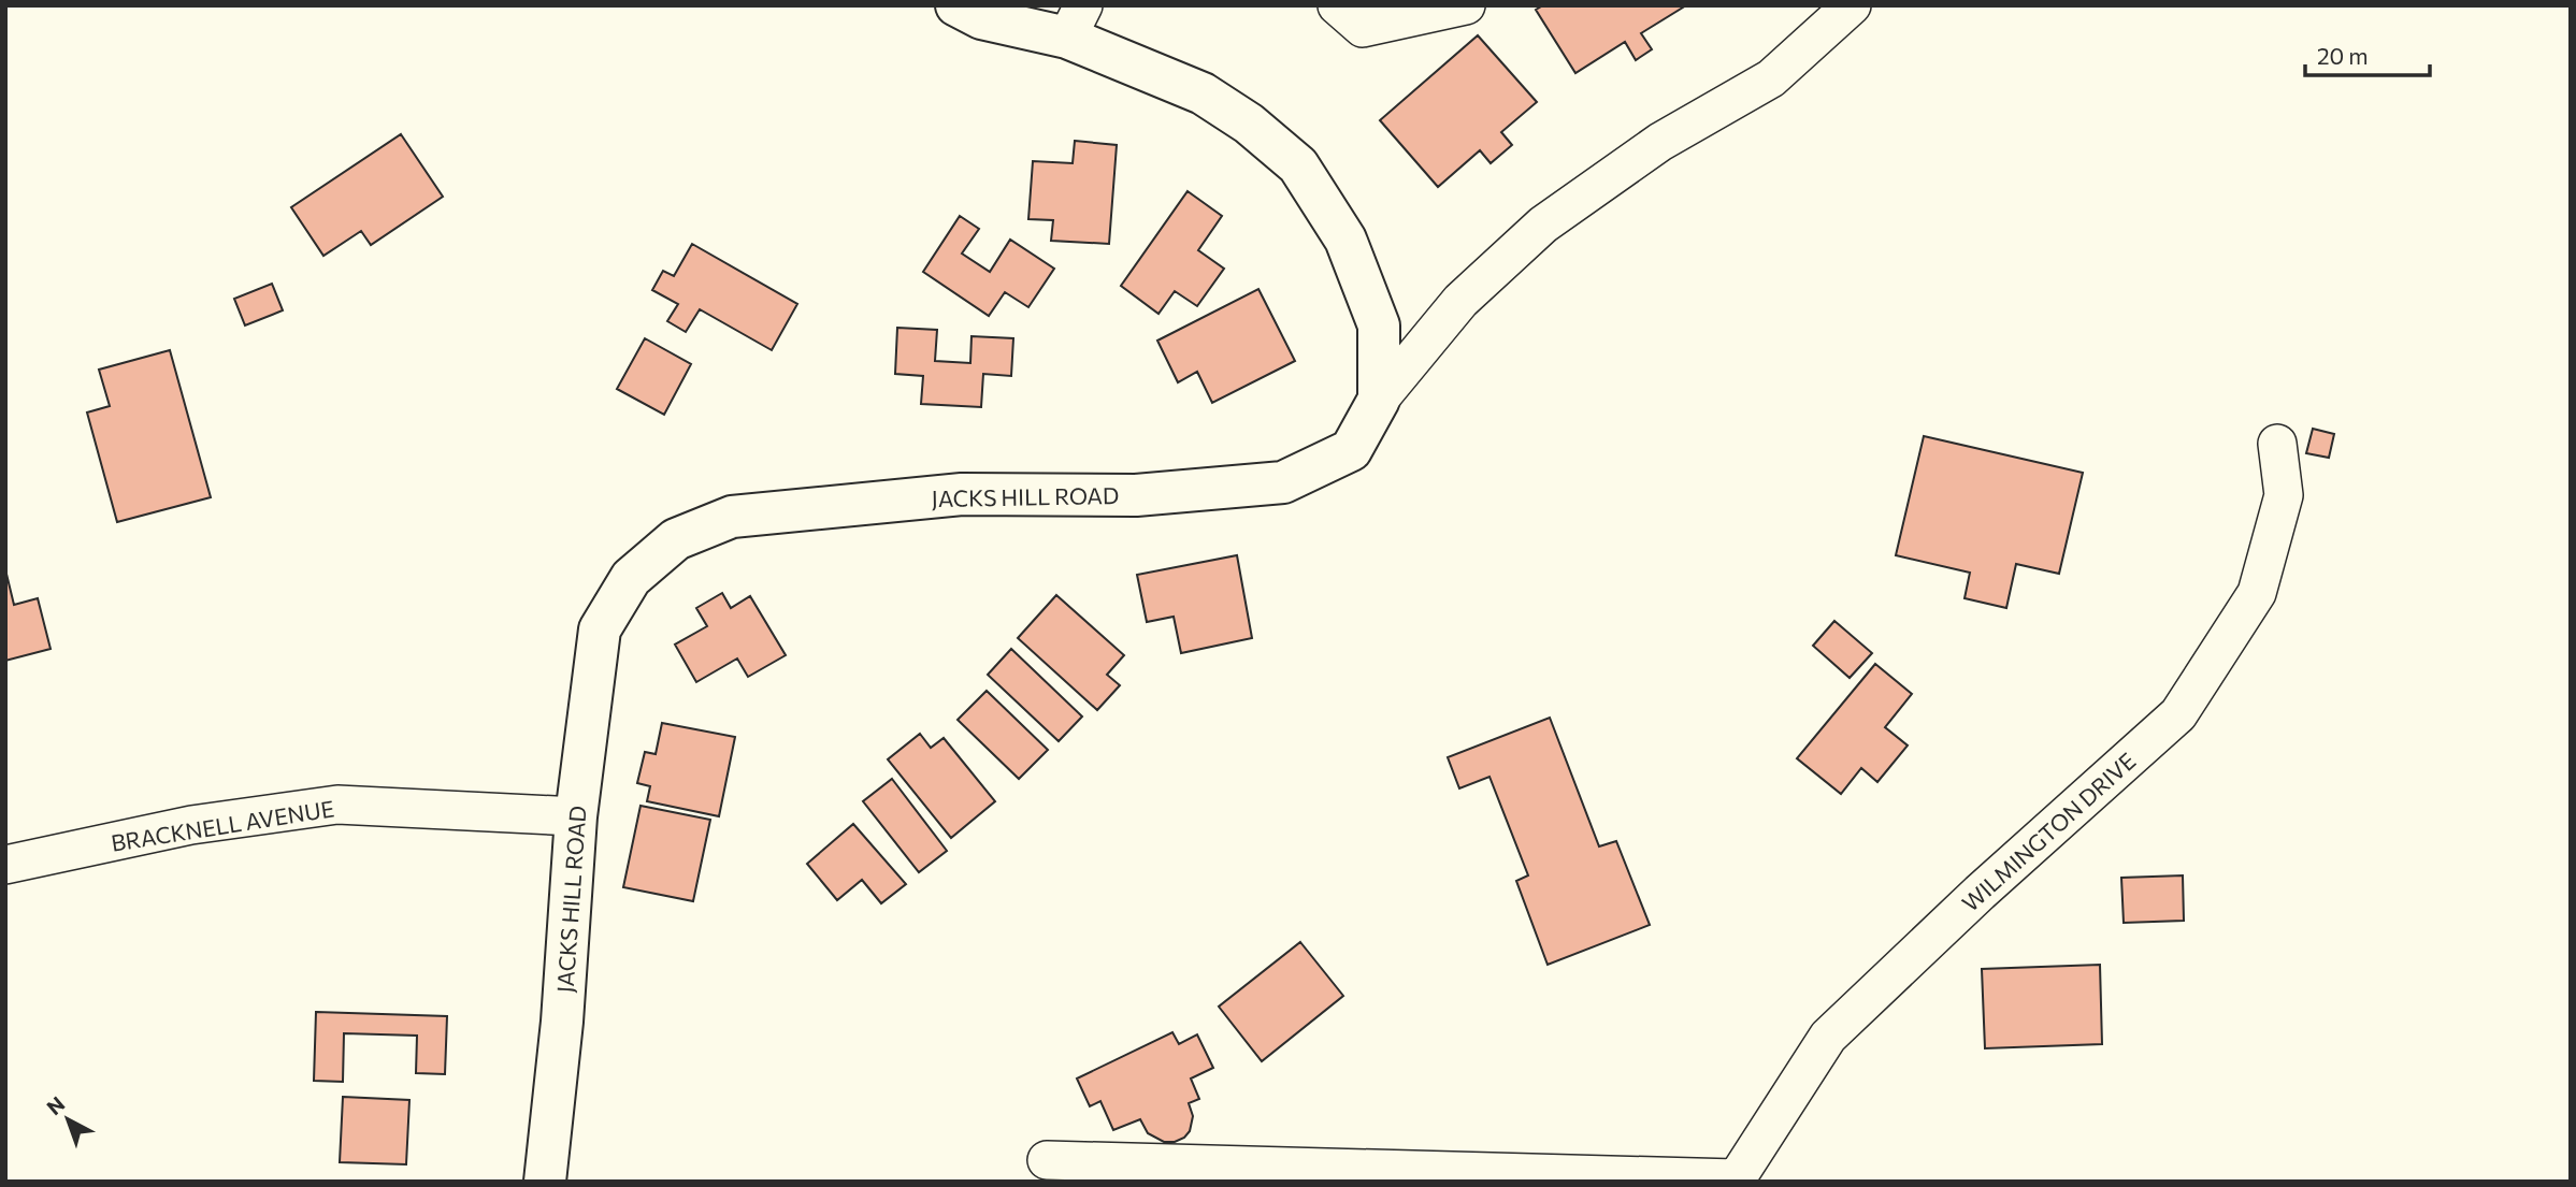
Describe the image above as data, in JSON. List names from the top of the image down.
{
  "streets": {
    "street": ["JACKS HILL ROAD", "BRACKNELL AVENUE", "WILMINGTON DRIVE"]
  },
  "crossings": [
    ["JACKS HILL ROAD", "BRACKNELL AVENUE"]
  ],
  "scale_bar": "20 m",
  "north": "top left"
}
